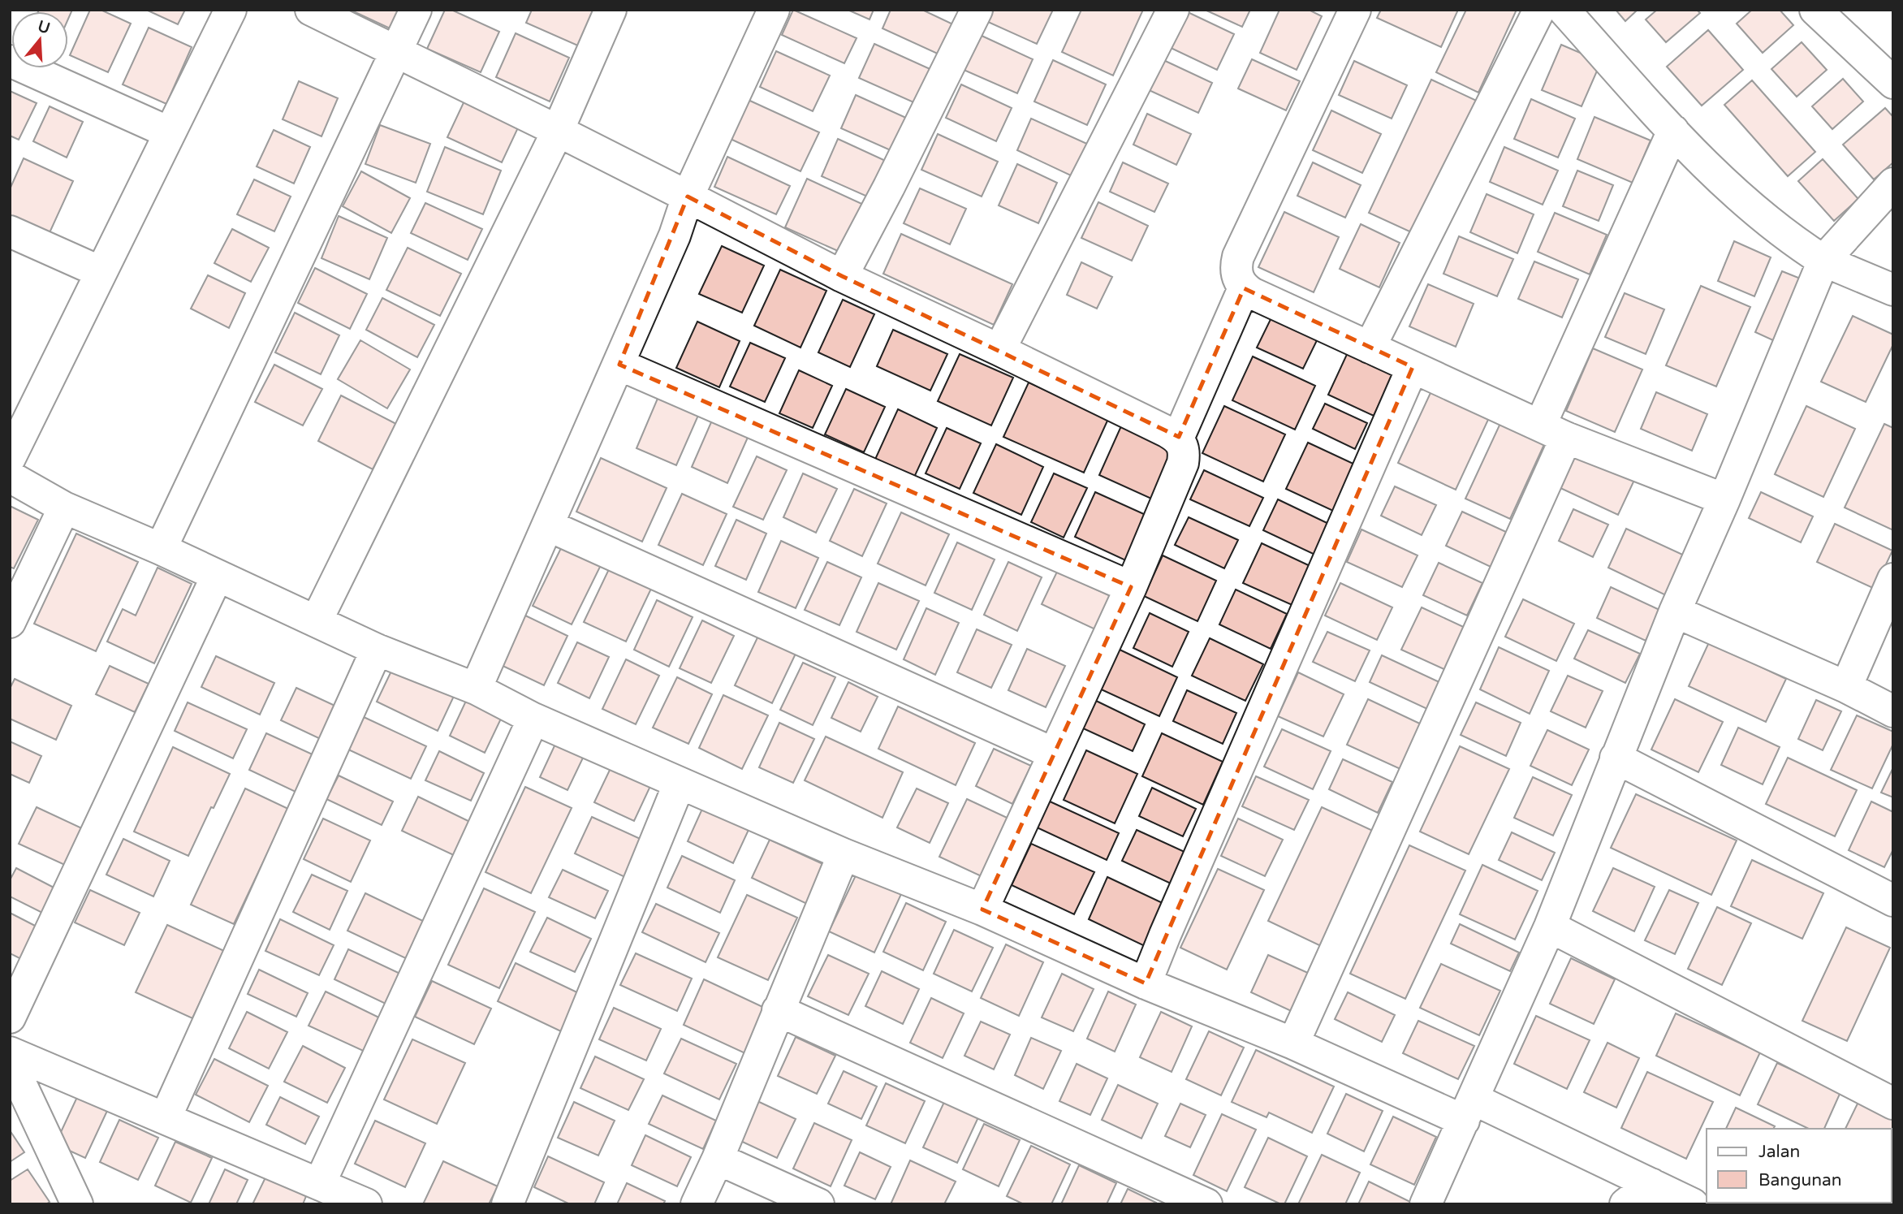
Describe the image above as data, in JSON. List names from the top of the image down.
{
  "legend": ["Jalan", "Bangunan"],
  "north": "top"
}
